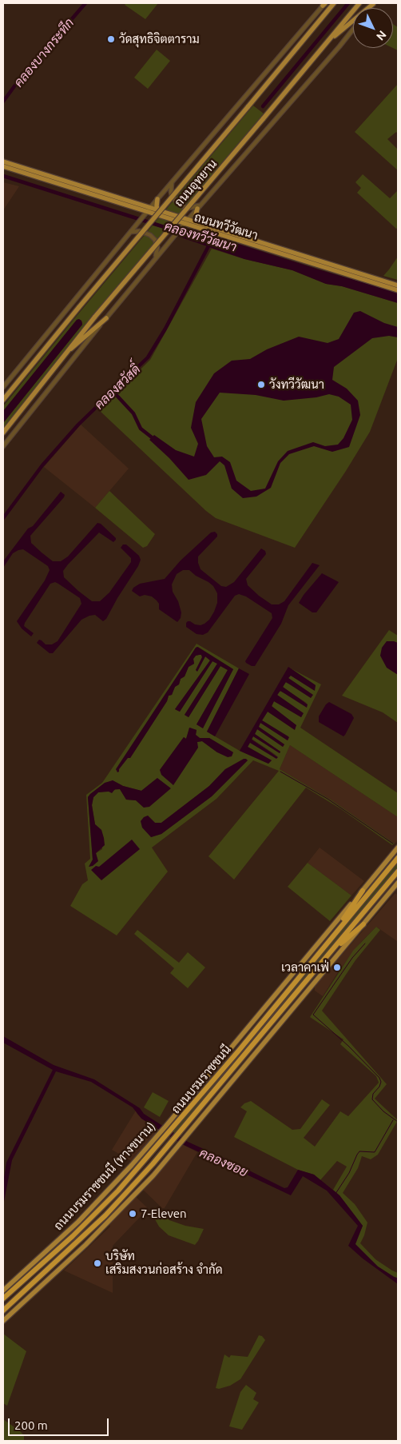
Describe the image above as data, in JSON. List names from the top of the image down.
{
  "streets": {
    "highway": ["ถนนบรมราชชนนี"],
    "main road": ["ถนนอุทยาน", "ถนนทวีวัฒนา", "ถนนบรมราชชนนี (ทางขนาน)"]
  },
  "crossings": [
    ["ถนนอุทยาน", "ถนนทวีวัฒนา"]
  ],
  "water": [
    "คลองบางกระทึก",
    "คลองทวีวัฒนา",
    "คลองสวัสดิ์",
    "คลองซอย"
  ],
  "places": [
    "วัดสุทธิจิตตาราม",
    "วังทวีวัฒนา",
    "เวลาคาเฟ่",
    "7-Eleven",
    "บริษัท เสริมสงวนก่อสร้าง จำกัด"
  ],
  "scale_bar": "200 m",
  "north": "bottom right"
}
